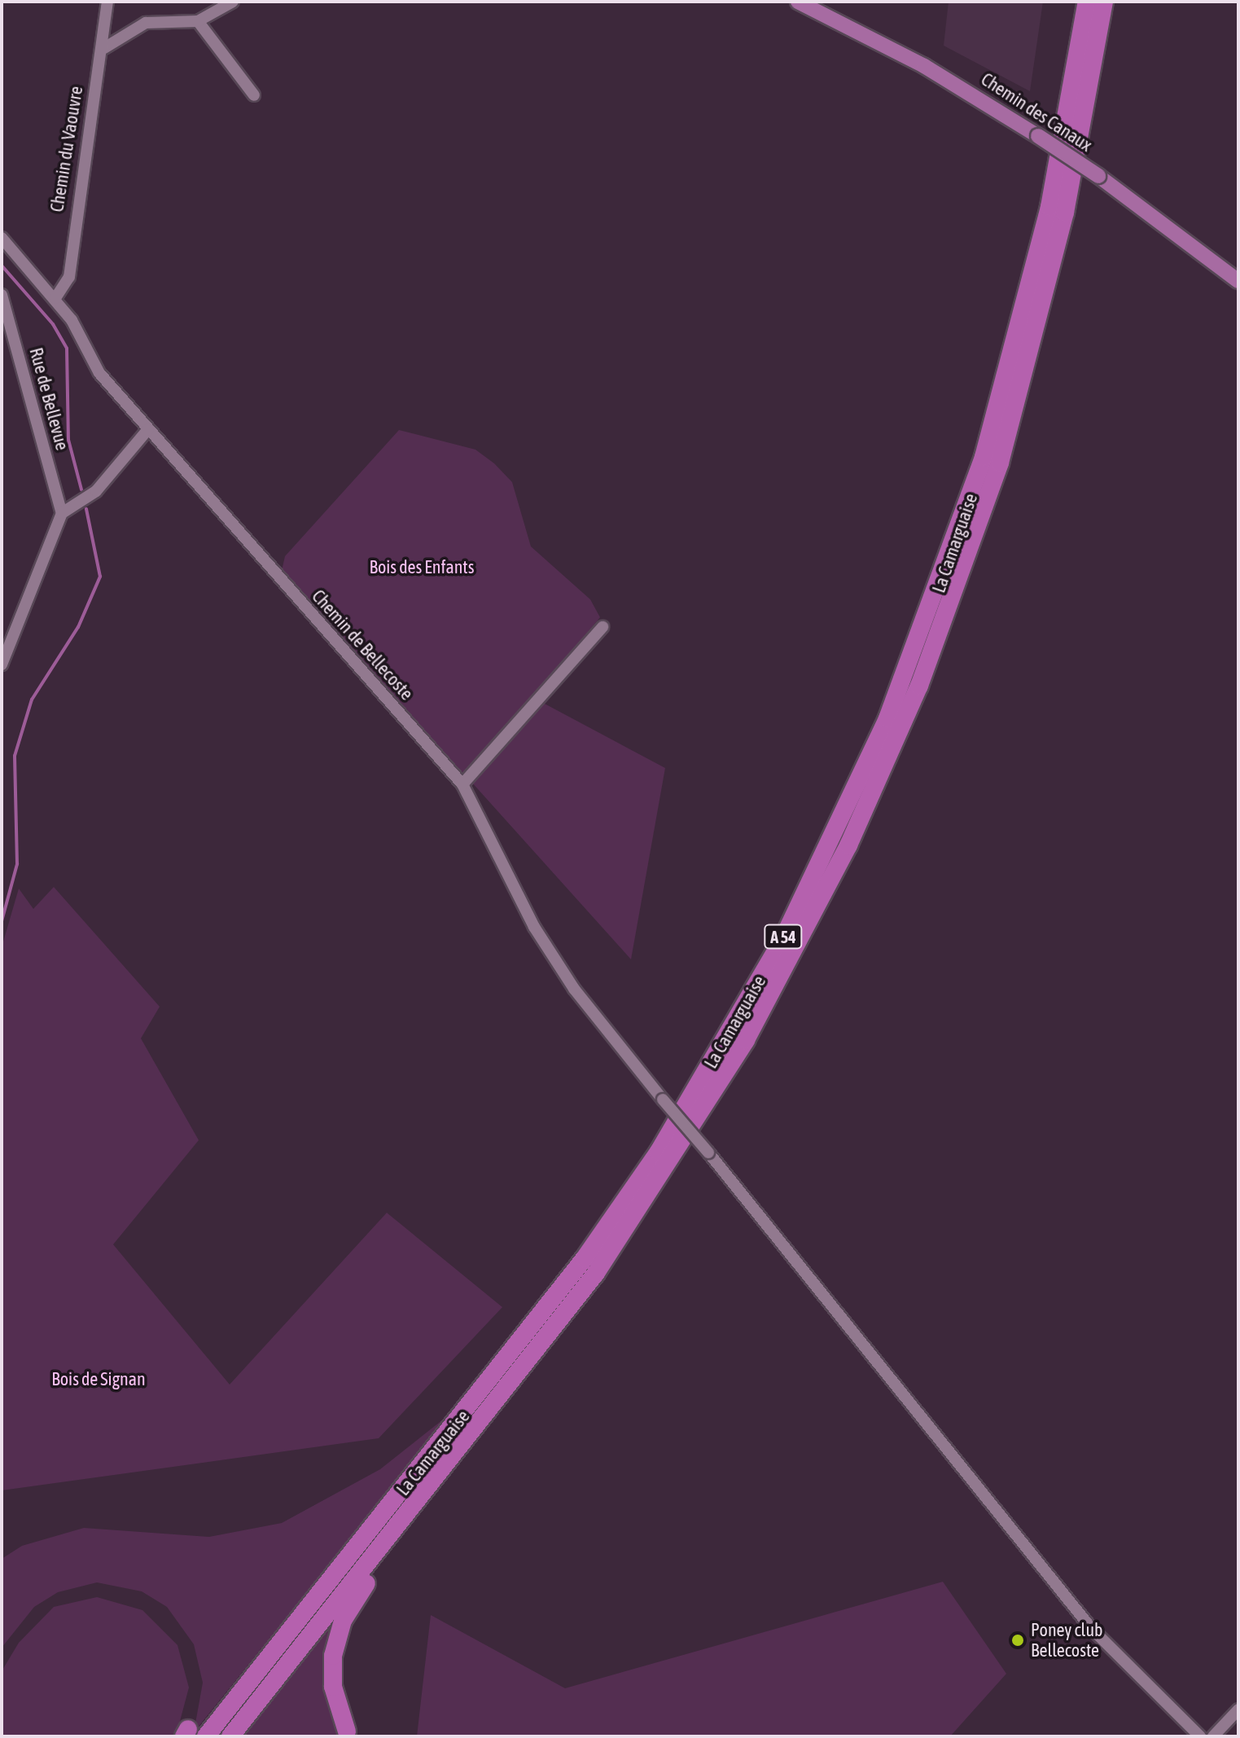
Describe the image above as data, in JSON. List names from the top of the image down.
{
  "streets": {
    "highway": ["La Camarguaise", "A 54"],
    "main road": ["Chemin des Canaux"],
    "street": ["Chemin du Vaouvre", "Rue de Bellevue", "Chemin de Bellecoste"]
  },
  "crossings": [
    ["Chemin du Vaouvre", "Chemin de Bellecoste"]
  ],
  "parks": ["Bois des Enfants", "Bois de Signan"],
  "places": ["Poney club Bellecoste"]
}
